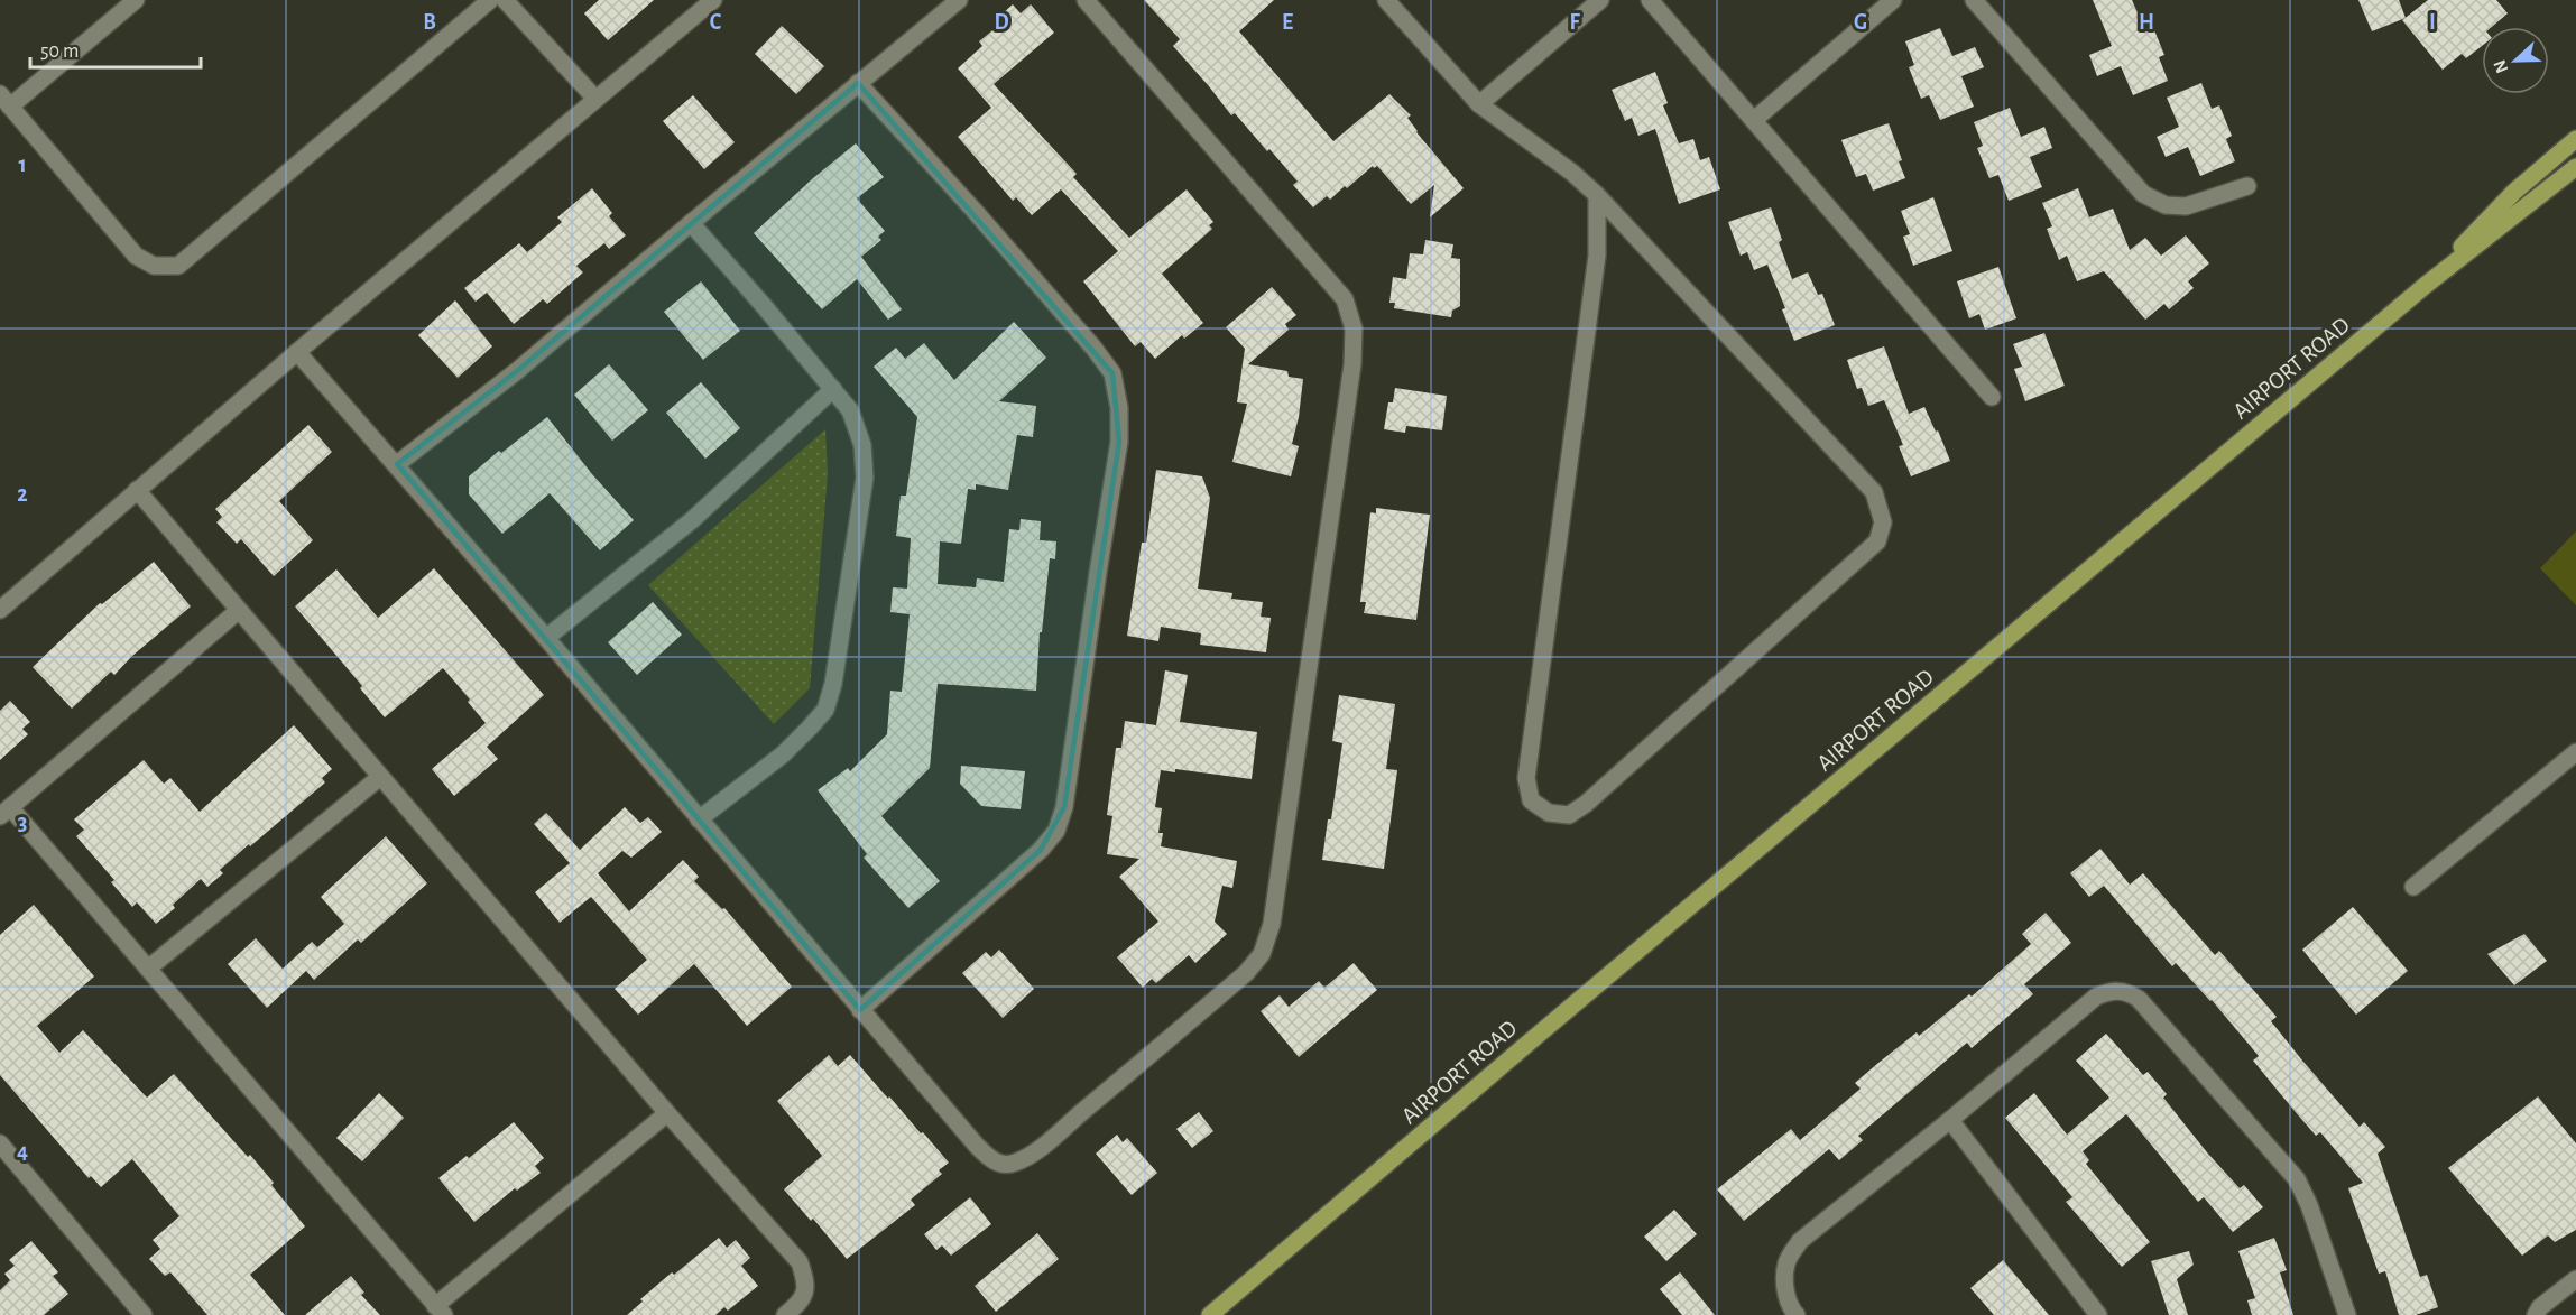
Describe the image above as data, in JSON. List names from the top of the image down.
{
  "streets": {
    "main road": ["AIRPORT ROAD"]
  },
  "scale_bar": "50 m",
  "north": "left",
  "grid": {
    "columns": [
      "B",
      "C",
      "D",
      "E",
      "F",
      "G",
      "H",
      "I"
    ],
    "rows": [
      "1",
      "2",
      "3",
      "4"
    ]
  }
}
